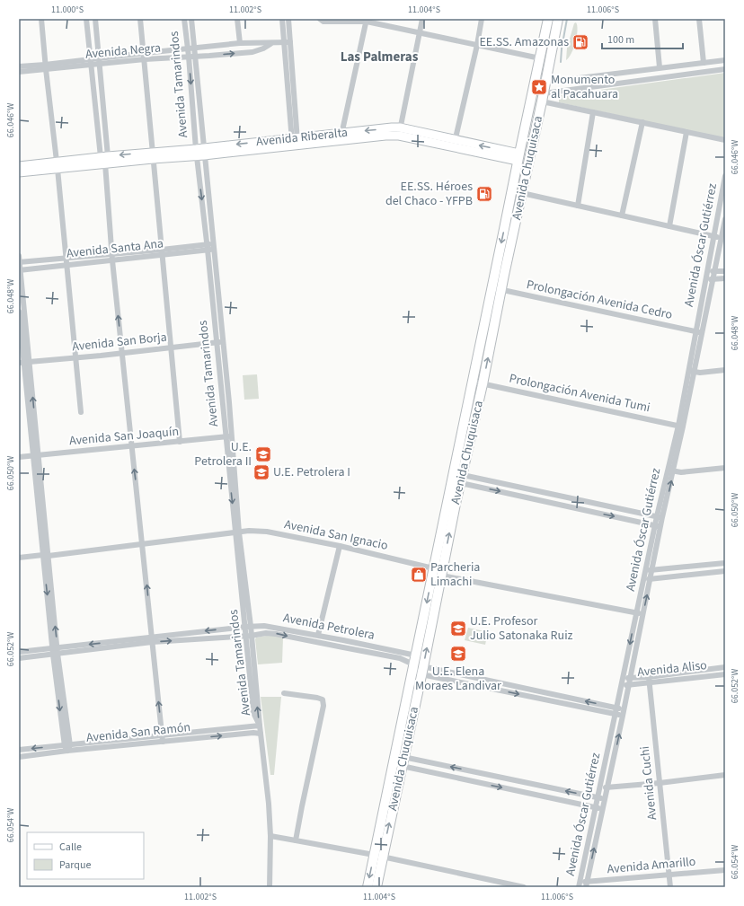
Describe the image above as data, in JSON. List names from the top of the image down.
{
  "streets": {
    "main road": ["Avenida Chuquisaca"],
    "street": [
      "Avenida Negra",
      "Avenida Tamarindos",
      "Avenida Riberalta",
      "Avenida Óscar Gutiérrez",
      "Avenida Santa Ana",
      "Prolongación Avenida Cedro",
      "Avenida San Borja",
      "Prolongación Avenida Tumi",
      "Avenida San Joaquín",
      "Avenida San Ignacio",
      "Avenida Petrolera",
      "Avenida Aliso",
      "Avenida San Ramón",
      "Avenida Cuchi",
      "Avenida Amarillo"
    ]
  },
  "crossings": [
    ["Avenida Negra", "Avenida Tamarindos"],
    ["Avenida Tamarindos", "Avenida Riberalta"],
    ["Avenida Tamarindos", "Avenida Santa Ana"],
    ["Avenida Tamarindos", "Avenida San Borja"],
    ["Avenida Tamarindos", "Avenida San Joaquín"],
    ["Avenida Tamarindos", "Avenida San Ignacio"],
    ["Avenida Tamarindos", "Avenida Petrolera"],
    ["Avenida Tamarindos", "Avenida San Ramón"],
    ["Avenida Riberalta", "Avenida Chuquisaca"],
    ["Avenida Chuquisaca", "Prolongación Avenida Cedro"],
    ["Avenida Chuquisaca", "Prolongación Avenida Tumi"],
    ["Avenida Chuquisaca", "Avenida San Ignacio"],
    ["Avenida Chuquisaca", "Avenida Petrolera"],
    ["Avenida Óscar Gutiérrez", "Prolongación Avenida Cedro"],
    ["Avenida Óscar Gutiérrez", "Prolongación Avenida Tumi"],
    ["Avenida Óscar Gutiérrez", "Avenida San Ignacio"],
    ["Avenida Óscar Gutiérrez", "Avenida Aliso"],
    ["Avenida Óscar Gutiérrez", "Avenida Amarillo"],
    ["Avenida Aliso", "Avenida Cuchi"],
    ["Avenida Cuchi", "Avenida Amarillo"]
  ],
  "districts": ["Las Palmeras"],
  "places": {
    "fuel station": ["EE.SS. Amazonas", "EE.SS. Héroes del Chaco - YFPB"],
    "place": ["Monumento al Pacahuara"],
    "school or university": [
      "U.E. Petrolera II",
      "U.E. Petrolera I",
      "U.E. Profesor Julio Satonaka Ruiz",
      "U.E. Elena Moraes Landivar"
    ],
    "shop": ["Parcheria Limachi"]
  },
  "legend": ["Calle", "Parque"],
  "scale_bar": "100 m",
  "coordinates": [
    "11.000°S",
    "11.002°S",
    "11.004°S",
    "11.006°S",
    "66.046°W",
    "66.048°W",
    "66.050°W",
    "66.052°W",
    "66.054°W"
  ]
}
